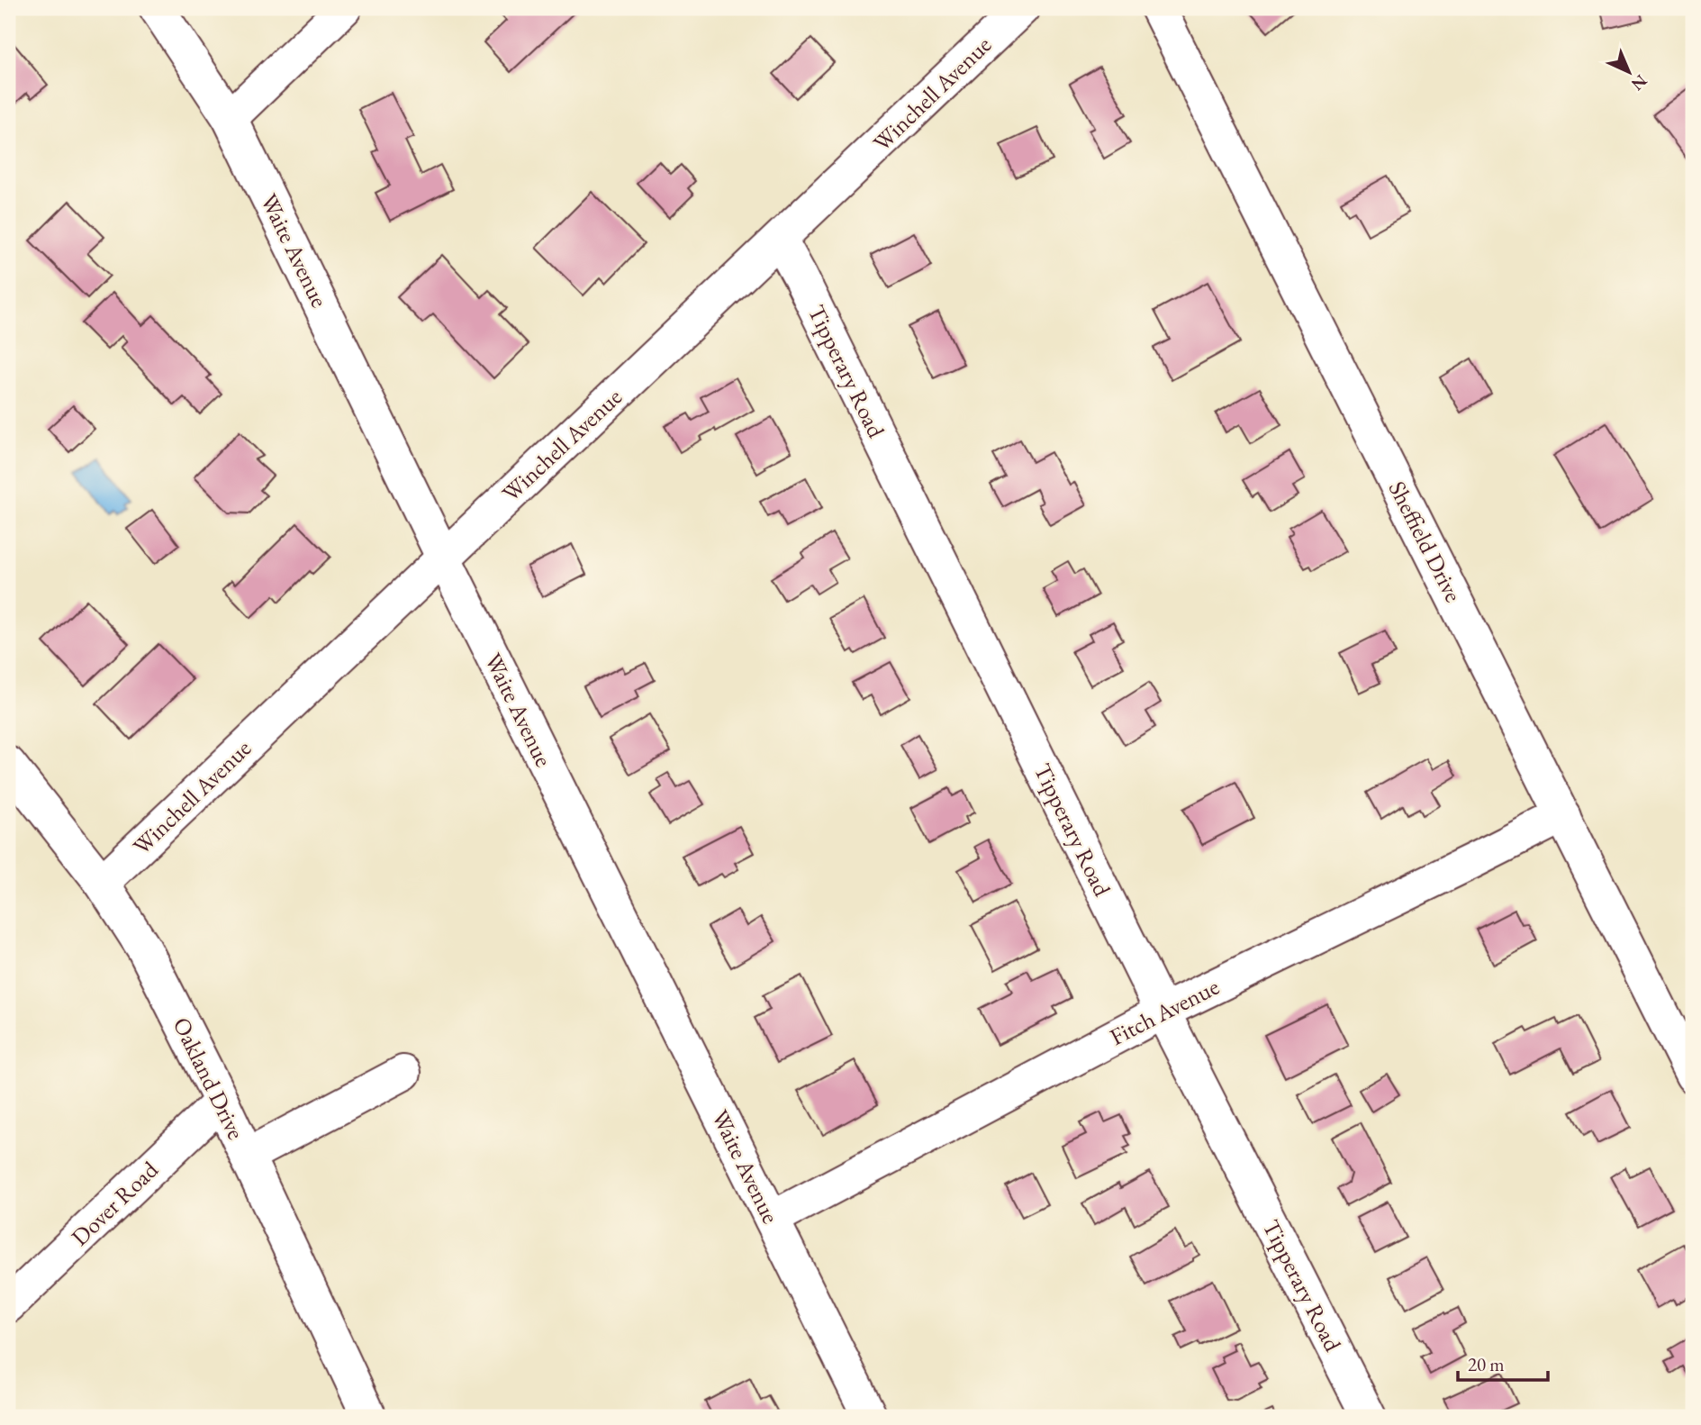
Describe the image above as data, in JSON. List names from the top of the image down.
{
  "streets": {
    "street": [
      "Winchell Avenue",
      "Waite Avenue",
      "Tipperary Road",
      "Sheffield Drive",
      "Fitch Avenue",
      "Oakland Drive",
      "Dover Road"
    ]
  },
  "crossings": [
    ["Winchell Avenue", "Waite Avenue"],
    ["Winchell Avenue", "Tipperary Road"],
    ["Winchell Avenue", "Oakland Drive"],
    ["Waite Avenue", "Fitch Avenue"],
    ["Tipperary Road", "Fitch Avenue"],
    ["Sheffield Drive", "Fitch Avenue"],
    ["Oakland Drive", "Dover Road"]
  ],
  "scale_bar": "20 m",
  "north": "bottom right"
}
